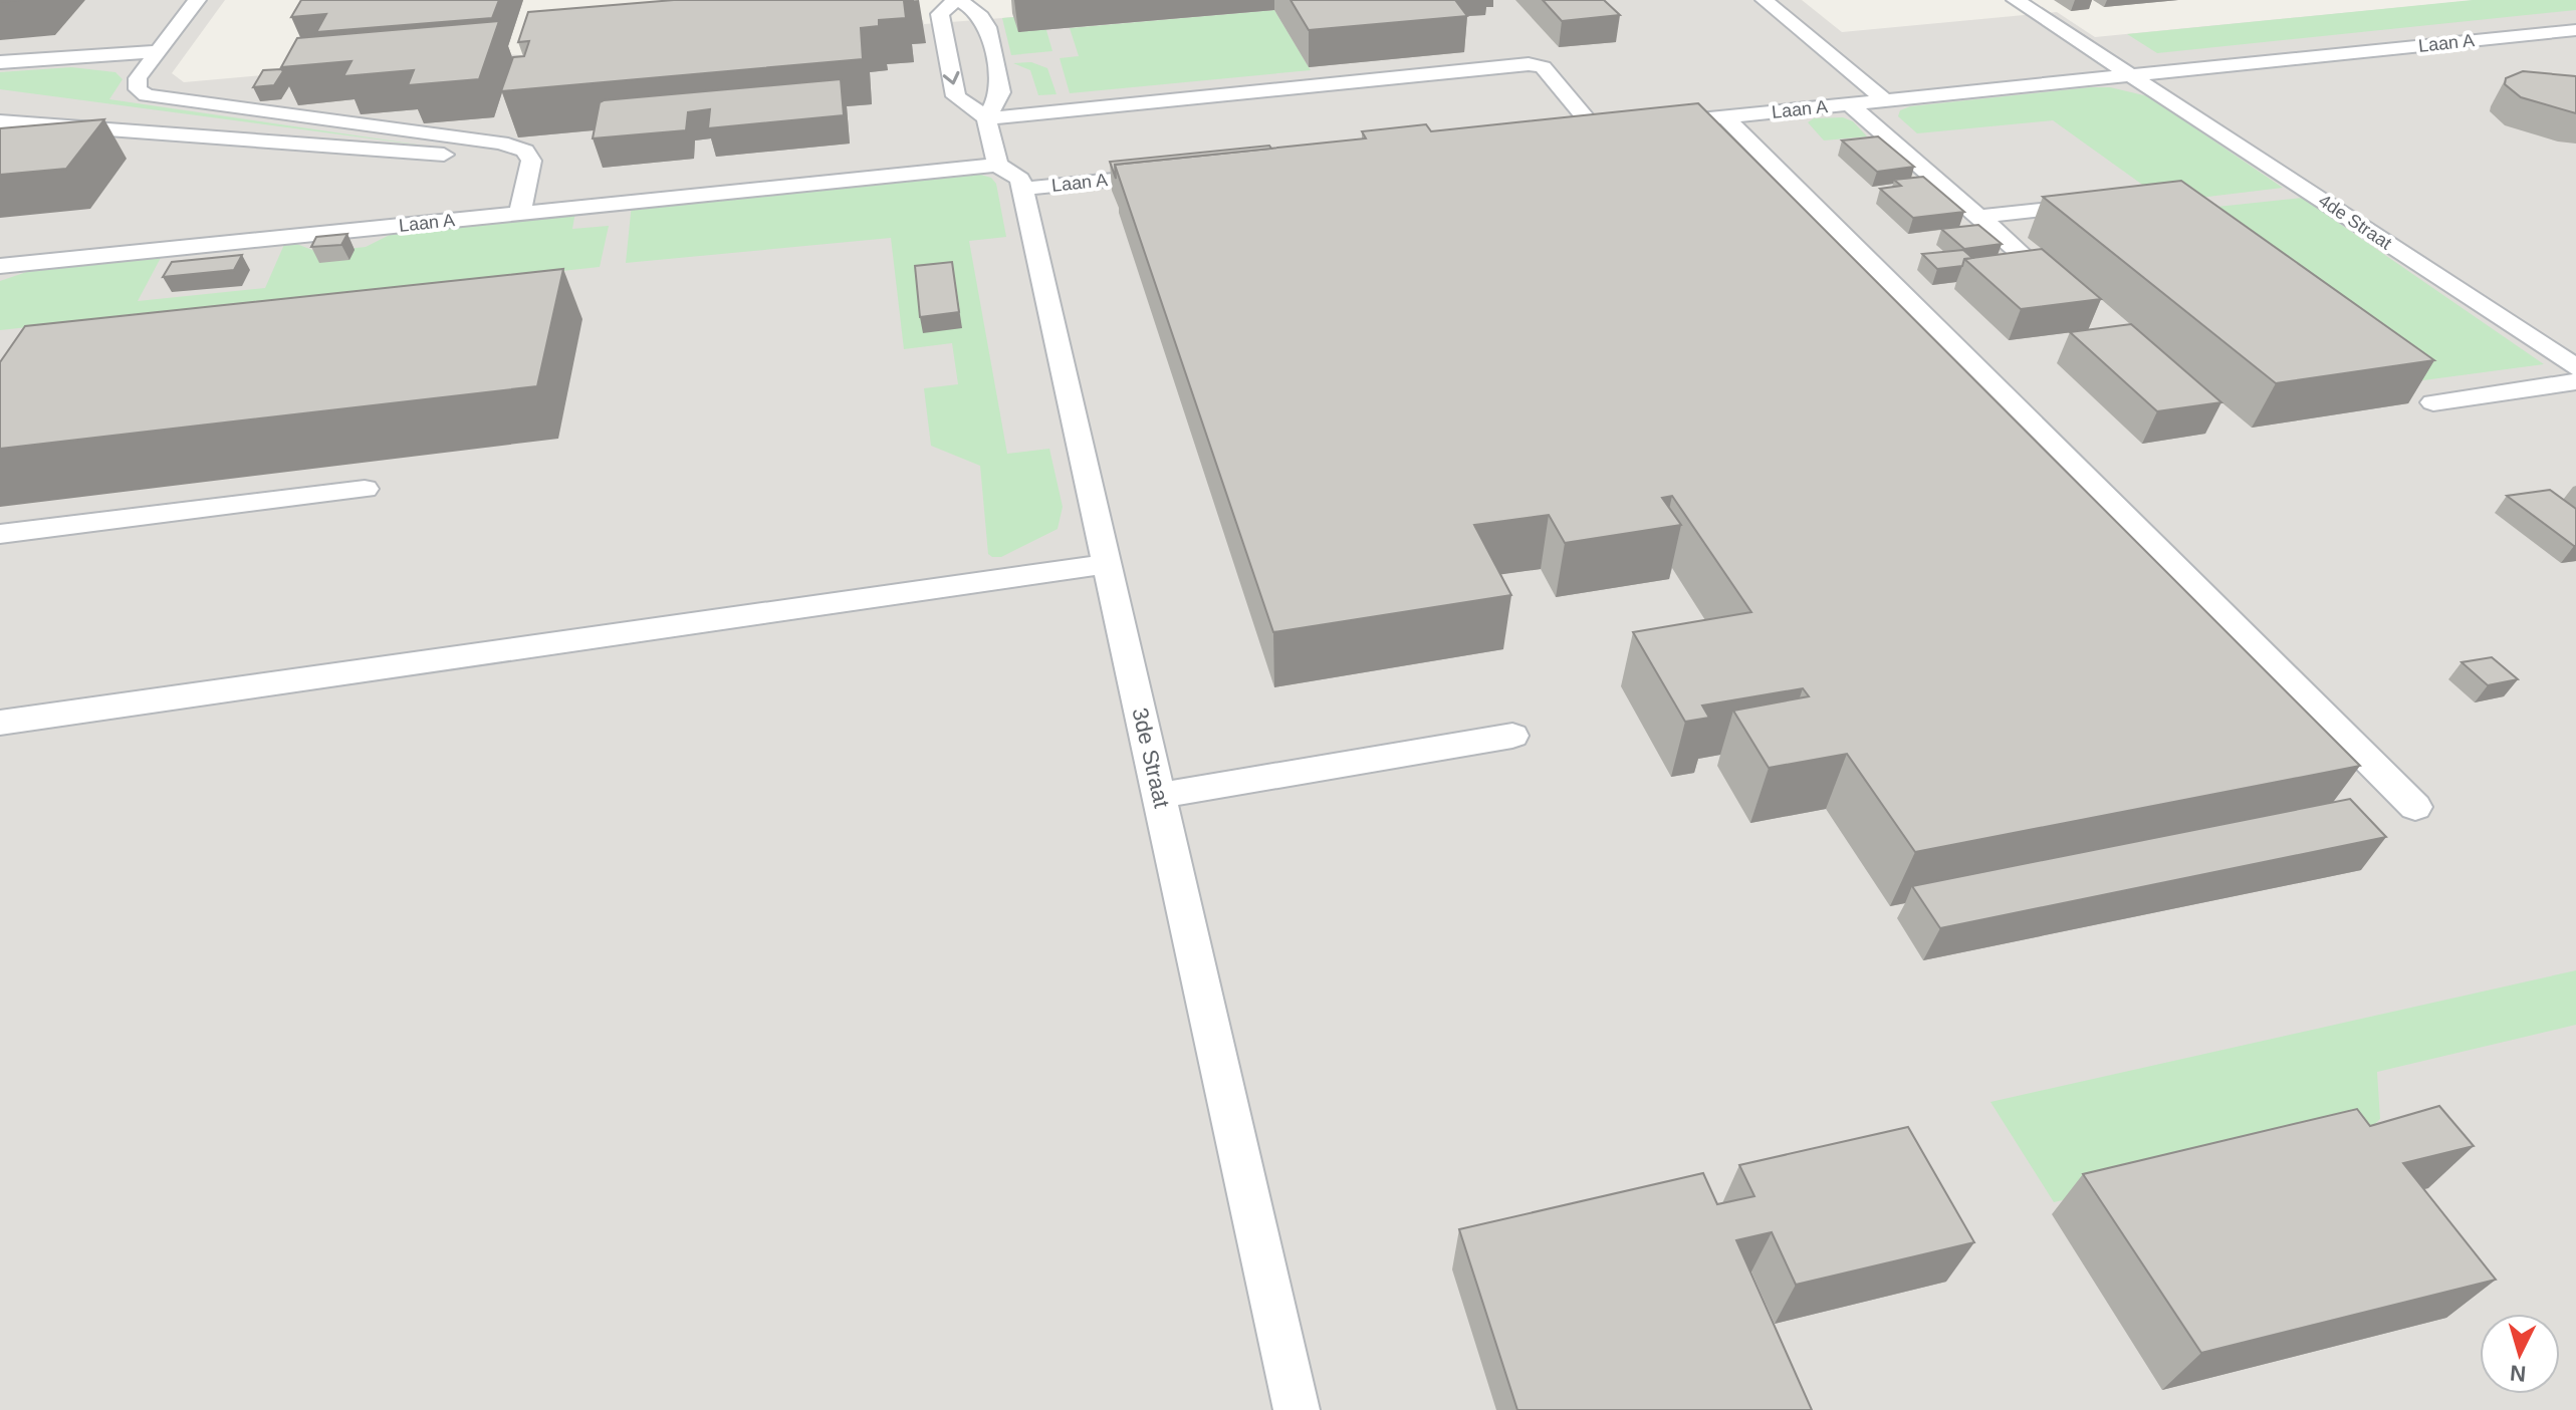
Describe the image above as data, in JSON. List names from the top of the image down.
{
  "streets": {
    "lane": ["Laan A", "4de Straat", "3de Straat"]
  },
  "crossings": [
    ["Laan A", "4de Straat"],
    ["Laan A", "3de Straat"]
  ],
  "north": "bottom"
}
